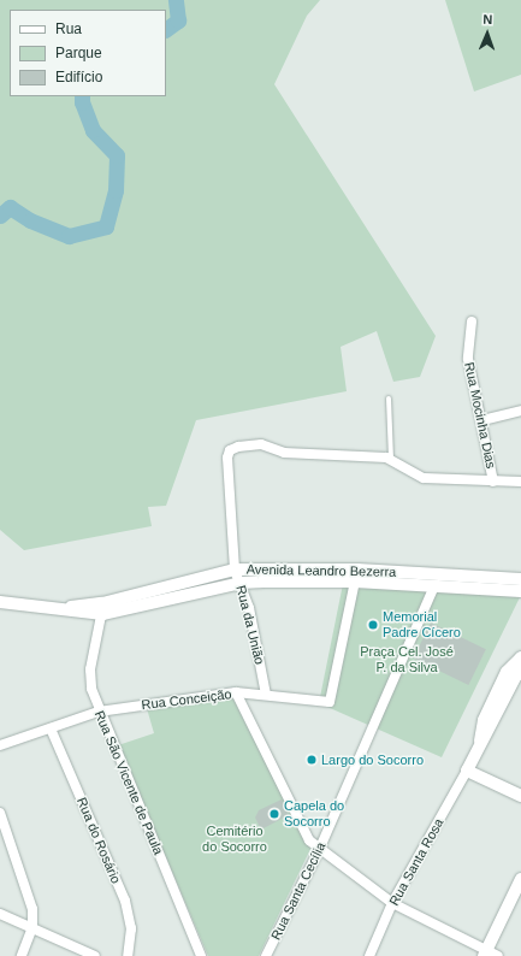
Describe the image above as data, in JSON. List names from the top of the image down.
{
  "streets": {
    "street": [
      "Rua Mocinha Dias",
      "Avenida Leandro Bezerra",
      "Rua da União",
      "Rua Conceição",
      "Rua São Vicente de Paula",
      "Rua do Rosário",
      "Rua Santa Rosa",
      "Rua Santa Cecília"
    ]
  },
  "crossings": [
    ["Avenida Leandro Bezerra", "Rua da União"],
    ["Avenida Leandro Bezerra", "Rua Conceição"],
    ["Avenida Leandro Bezerra", "Rua São Vicente de Paula"],
    ["Avenida Leandro Bezerra", "Rua Santa Cecília"],
    ["Rua da União", "Rua Conceição"],
    ["Rua Conceição", "Rua São Vicente de Paula"],
    ["Rua Conceição", "Rua do Rosário"]
  ],
  "parks": ["Praça Cel. José P. da Silva", "Cemitério do Socorro"],
  "places": ["Memorial Padre Cícero", "Largo do Socorro", "Capela do Socorro"],
  "legend": ["Rua", "Parque", "Edifício"],
  "north": "top"
}
